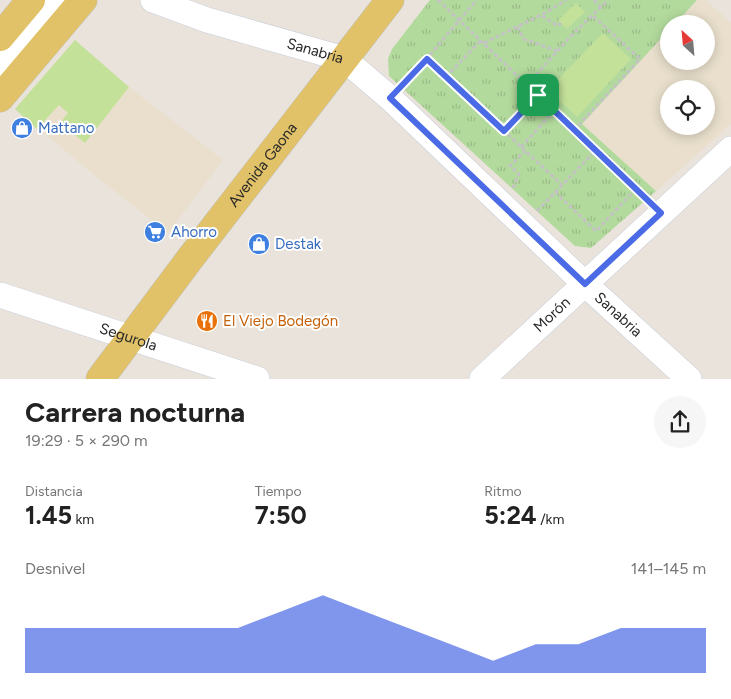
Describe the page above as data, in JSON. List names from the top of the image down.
{
  "streets": {
    "main road": ["Avenida Gaona"],
    "street": ["Sanabria", "Morón", "Segurola"]
  },
  "crossings": [
    ["Sanabria", "Avenida Gaona"],
    ["Sanabria", "Morón"],
    ["Avenida Gaona", "Segurola"]
  ],
  "places": {
    "shop": ["Mattano", "Destak"],
    "supermarket": ["Ahorro"],
    "restaurant": ["El Viejo Bodegón"]
  },
  "north": "top left",
  "page": {
    "heading": ["Carrera nocturna", "19:29 · 5 × 290 m"],
    "stats": [
      ["Distancia", "1.45 km"],
      ["Tiempo", "7:50"],
      ["Ritmo", "5:24 /km"]
    ],
    "chart": ["Desnivel", "141–145 m"]
  }
}
